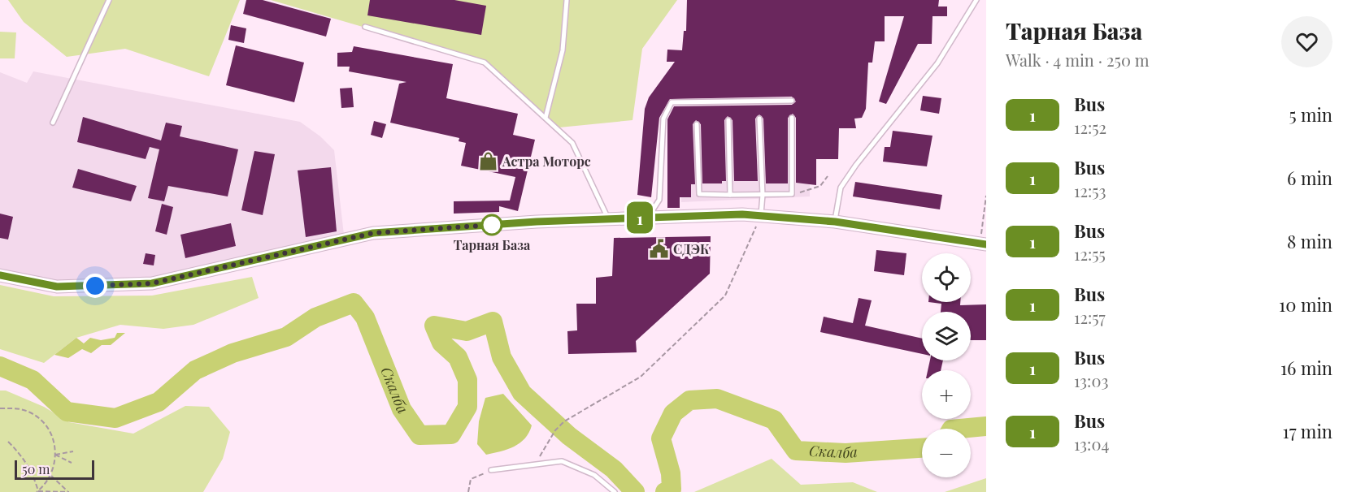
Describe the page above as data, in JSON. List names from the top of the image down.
{
  "water": ["Скалба"],
  "places": {
    "shop": ["Астра Моторс"],
    "other": ["Тарная База"],
    "public building": ["СДЭК"]
  },
  "lines": ["bus line 1"],
  "scale_bar": "50 m",
  "page": {
    "on_map": "1",
    "heading": ["Тарная База", "Walk · 4 min · 250 m"],
    "list": [
      {
        "mark": "1",
        "name": "Bus",
        "note": "12:52",
        "value": "5 min"
      },
      {
        "mark": "1",
        "name": "Bus",
        "note": "12:53",
        "value": "6 min"
      },
      {
        "mark": "1",
        "name": "Bus",
        "note": "12:55",
        "value": "8 min"
      },
      {
        "mark": "1",
        "name": "Bus",
        "note": "12:57",
        "value": "10 min"
      },
      {
        "mark": "1",
        "name": "Bus",
        "note": "13:03",
        "value": "16 min"
      },
      {
        "mark": "1",
        "name": "Bus",
        "note": "13:04",
        "value": "17 min"
      }
    ],
    "map_buttons": ["+", "−"],
    "scale": "50 m"
  }
}
